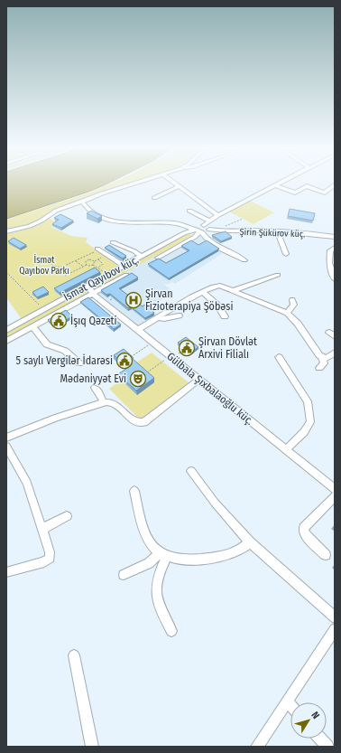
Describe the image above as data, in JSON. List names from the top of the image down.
{
  "streets": {
    "street": ["Şirin Şükürov küç.", "İsmət Qayıbov küç.", "Gülbala Şıxbalaoğlu küç."]
  },
  "crossings": [
    ["İsmət Qayıbov küç.", "Gülbala Şıxbalaoğlu küç."]
  ],
  "parks": ["İsmət Qayıbov Parkı"],
  "places": {
    "hospital": ["Şirvan Fizioterapiya Şöbəsi"],
    "public building": ["İşıq Qəzeti", "Şirvan Dövlət Arxivi Filialı", "5 saylı Vergilər İdarəsi"],
    "theatre": ["Mədəniyyət Evi"]
  },
  "north": "top right"
}
